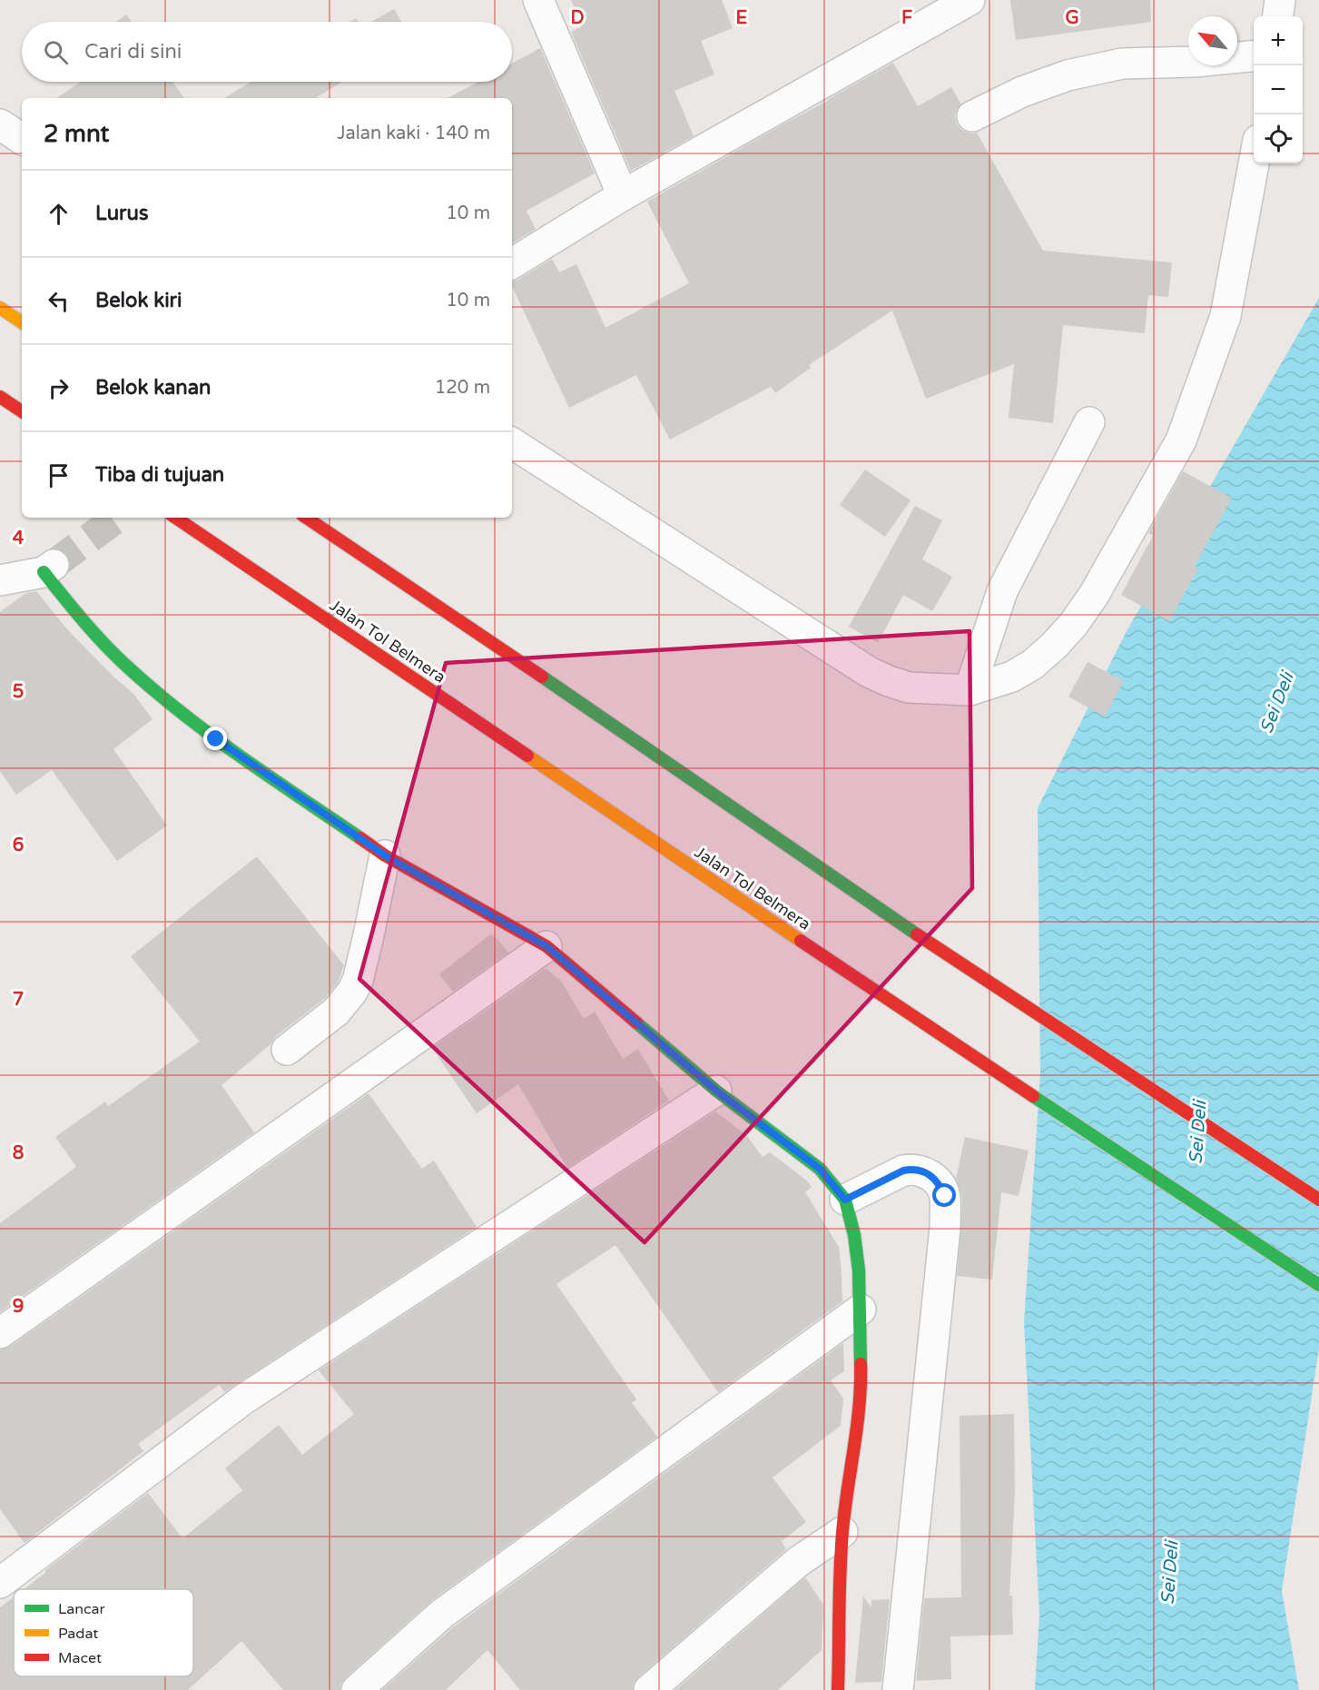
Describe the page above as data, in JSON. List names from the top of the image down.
{
  "streets": {
    "main road": ["Jalan Tol Belmera"]
  },
  "water": ["Sei Deli"],
  "legend": ["Lancar", "Padat", "Macet"],
  "north": "top left",
  "page": {
    "map_buttons": ["+", "−"],
    "search": "Cari di sini",
    "heading": ["2 mnt", "Jalan kaki · 140 m"],
    "list": [
      ["Lurus", "10 m"],
      ["Belok kiri", "10 m"],
      ["Belok kanan", "120 m"],
      "Tiba di tujuan"
    ]
  },
  "grid": {
    "columns": [
      "D",
      "E",
      "F",
      "G"
    ],
    "rows": [
      "4",
      "5",
      "6",
      "7",
      "8",
      "9"
    ]
  }
}
